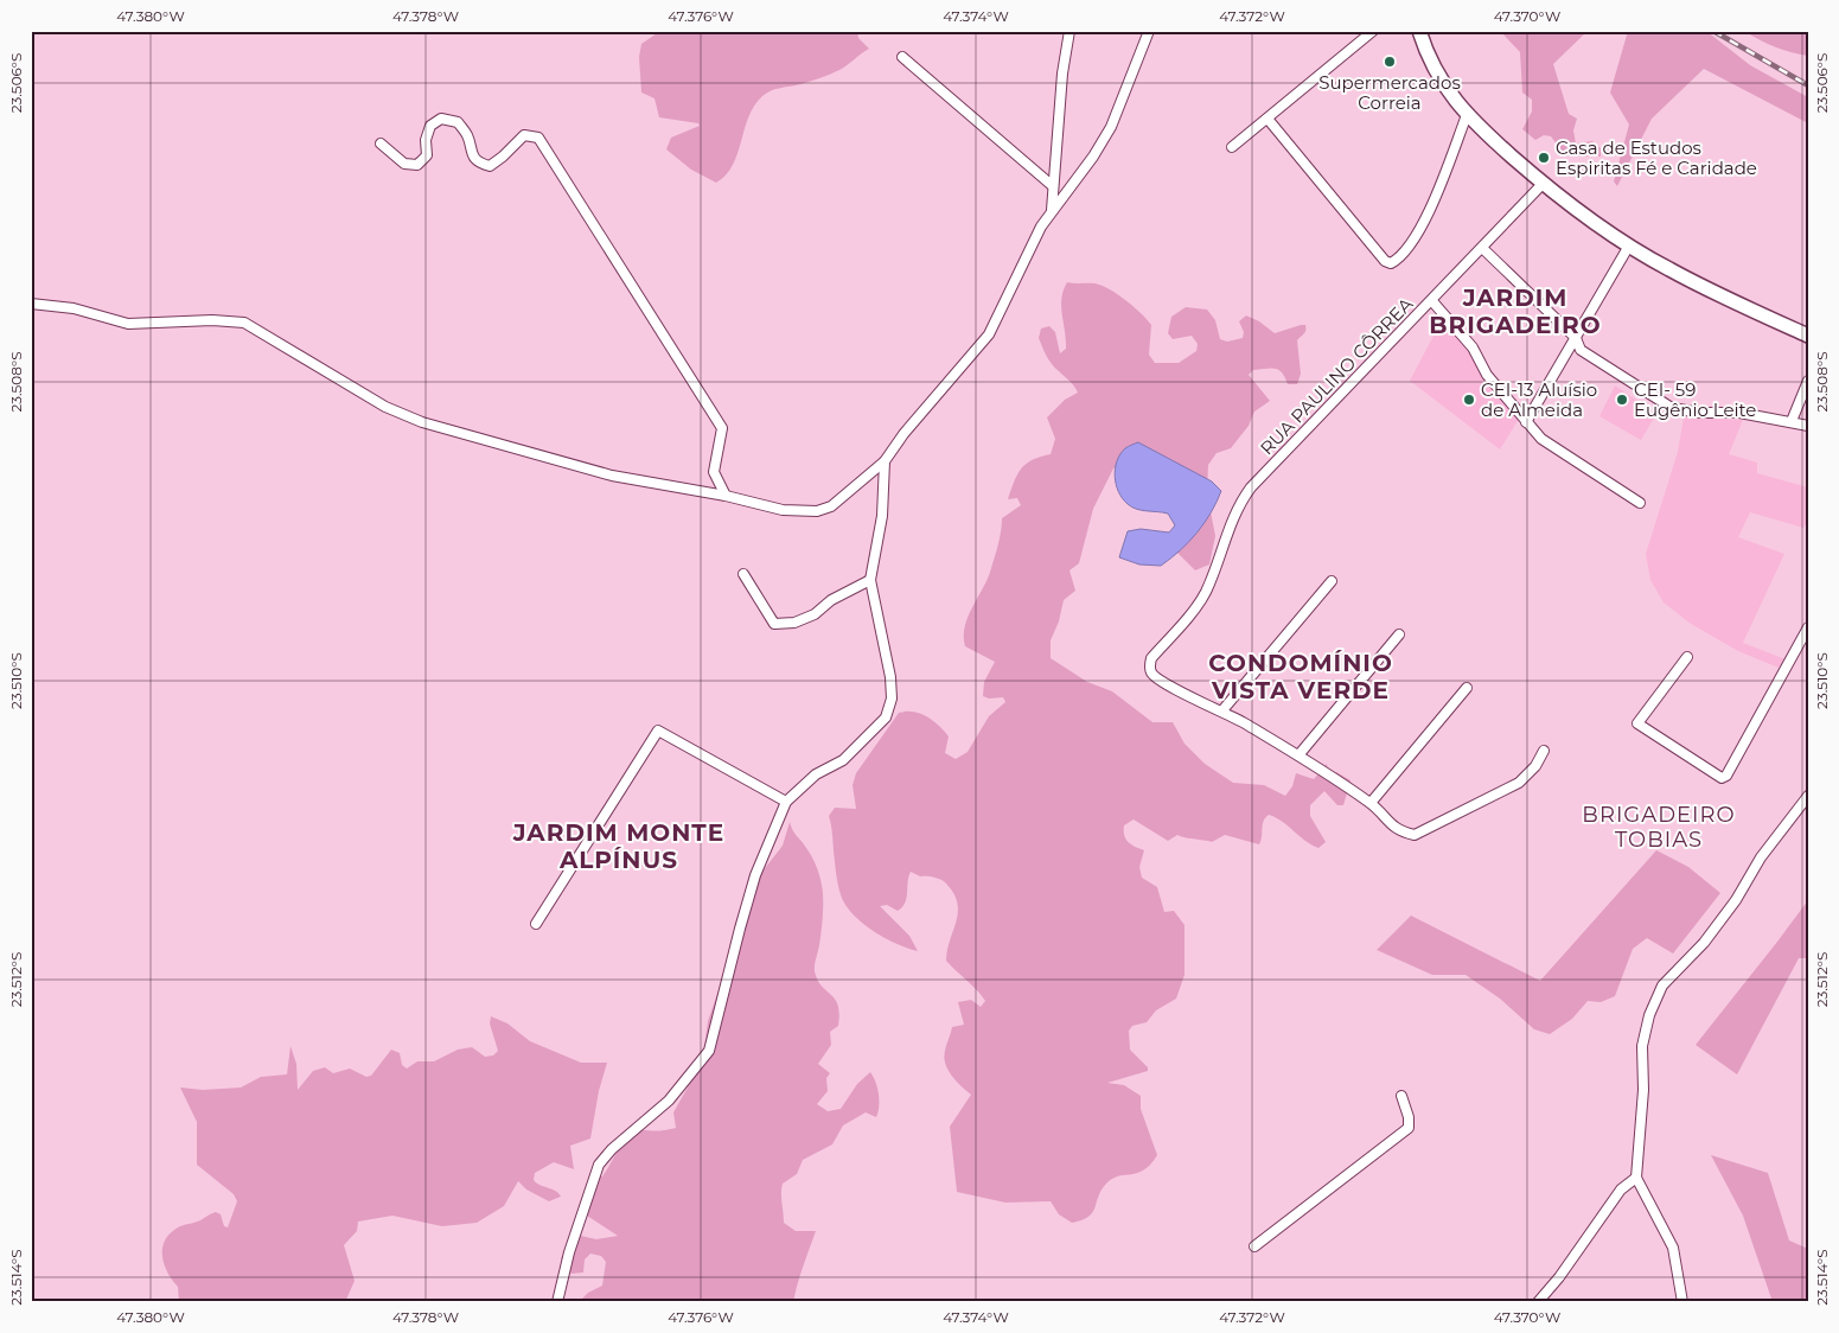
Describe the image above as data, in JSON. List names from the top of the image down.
{
  "streets": {
    "street": ["RUA PAULINO CÔRREA"]
  },
  "districts": [
    "JARDIM BRIGADEIRO",
    "CONDOMÍNIO VISTA VERDE",
    "BRIGADEIRO TOBIAS",
    "JARDIM MONTE ALPÍNUS"
  ],
  "places": [
    "Supermercados Correia",
    "Casa de Estudos Espiritas Fé e Caridade",
    "CEI-13 Aluísio de Almeida",
    "CEI- 59 Eugênio Leite"
  ],
  "coordinates": [
    "47.380°W",
    "47.378°W",
    "47.376°W",
    "47.374°W",
    "47.372°W",
    "47.370°W",
    "23.506°S",
    "23.508°S",
    "23.510°S",
    "23.512°S",
    "23.514°S"
  ]
}
